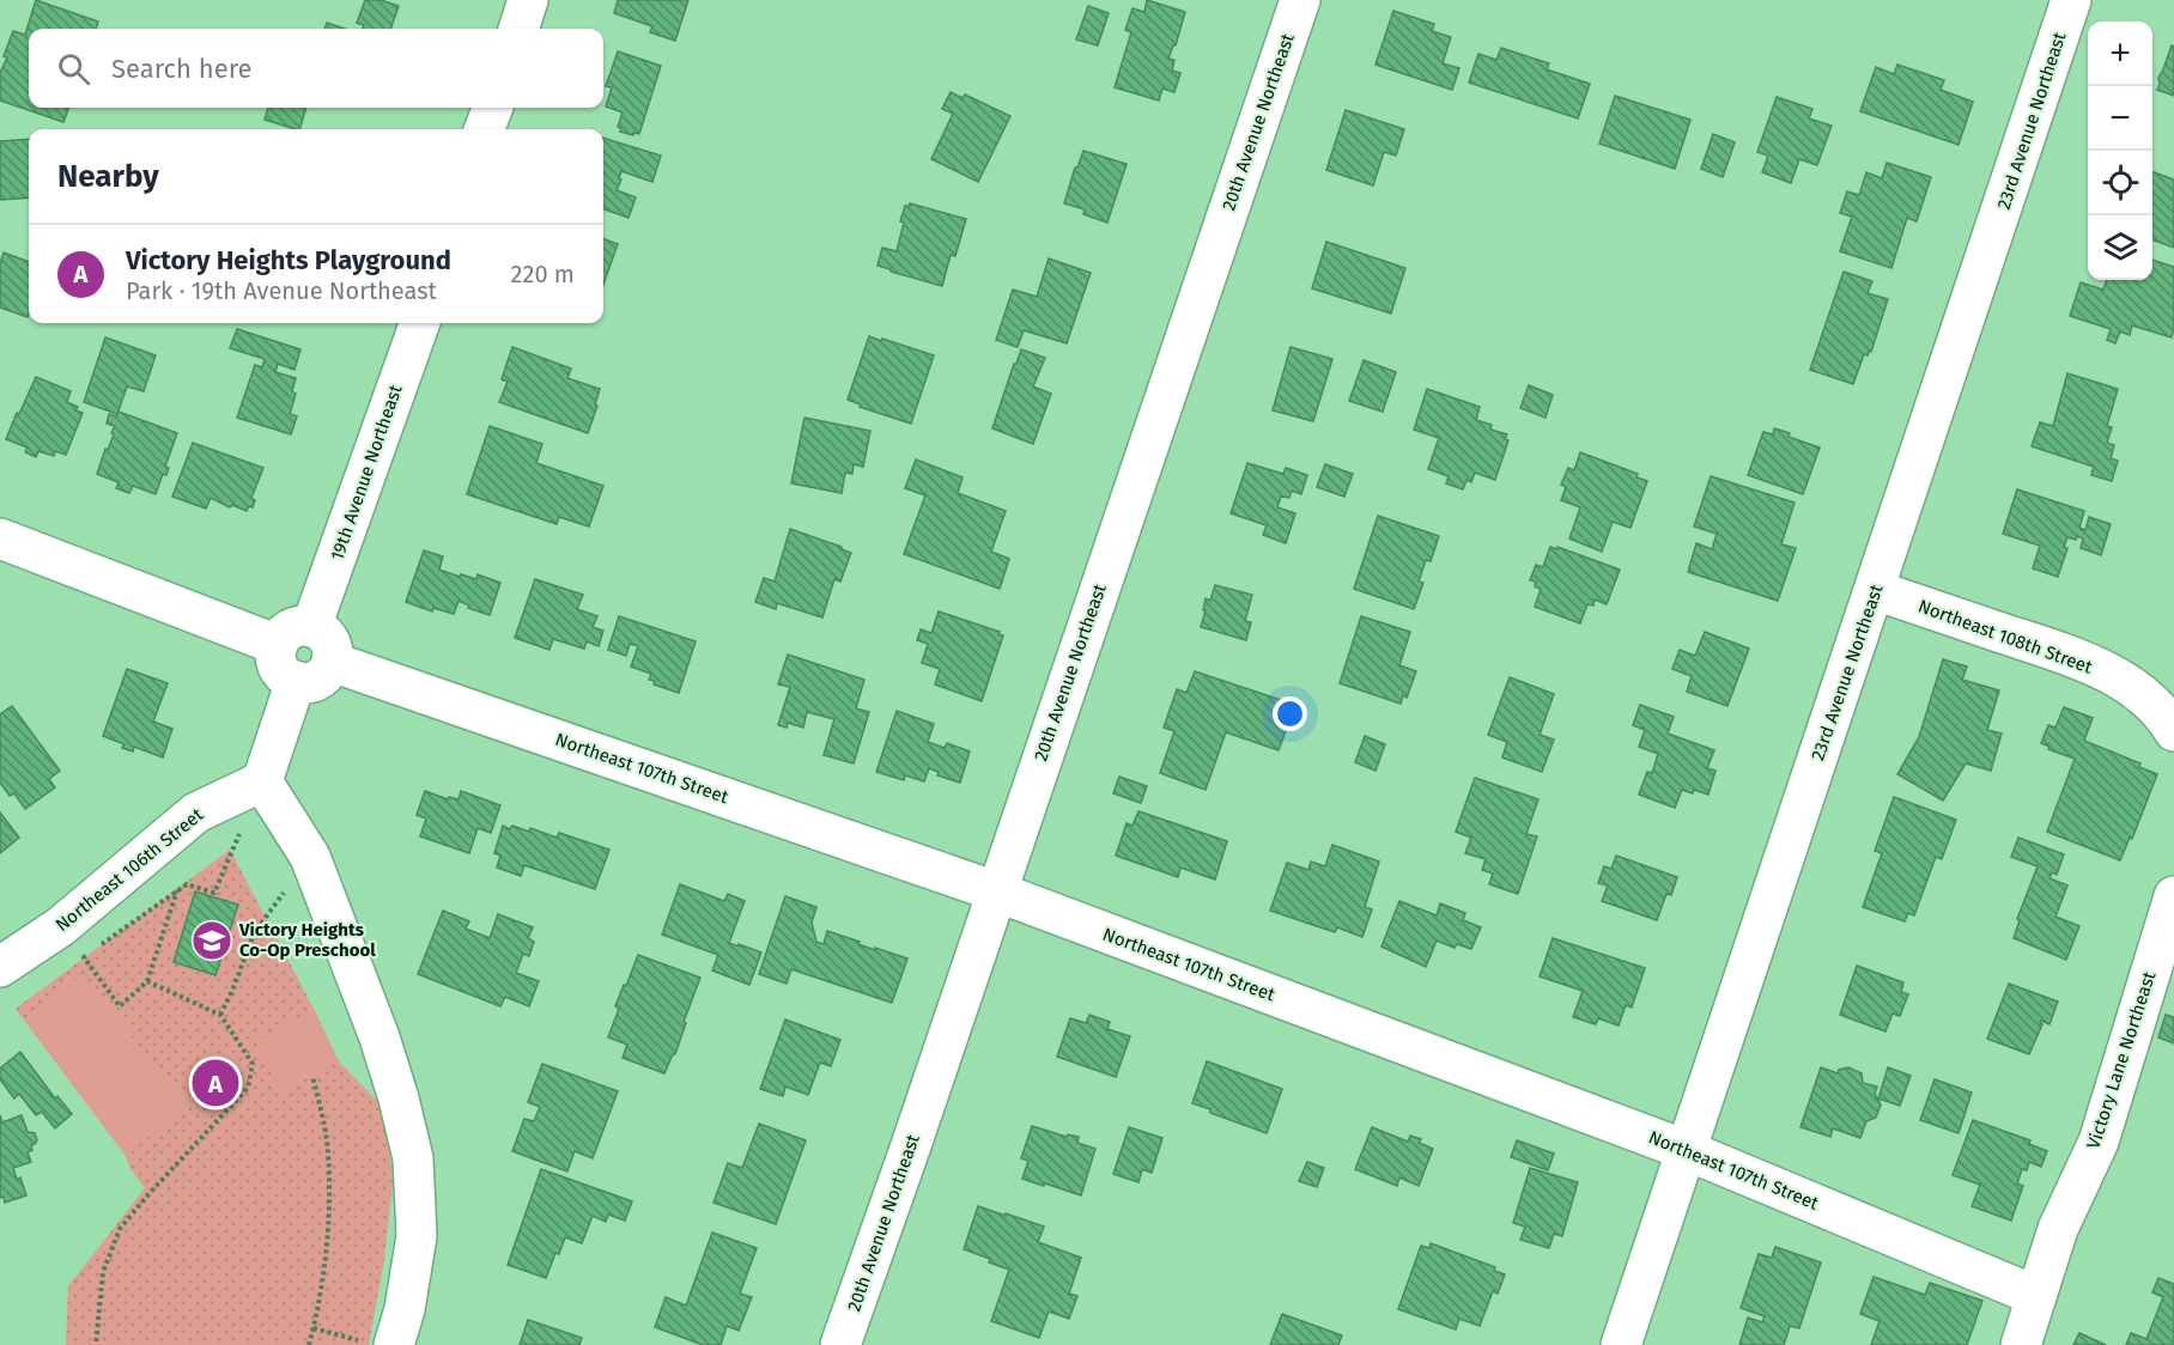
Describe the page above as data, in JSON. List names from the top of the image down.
{
  "streets": {
    "street": [
      "23rd Avenue Northeast",
      "20th Avenue Northeast",
      "19th Avenue Northeast",
      "Northeast 108th Street",
      "Northeast 107th Street",
      "Northeast 106th Street",
      "Victory Lane Northeast"
    ]
  },
  "crossings": [
    ["23rd Avenue Northeast", "Northeast 108th Street"],
    ["23rd Avenue Northeast", "Northeast 107th Street"],
    ["20th Avenue Northeast", "Northeast 107th Street"],
    ["19th Avenue Northeast", "Northeast 107th Street"],
    ["Northeast 107th Street", "Victory Lane Northeast"]
  ],
  "places": {
    "school or university": ["Victory Heights Co-Op Preschool"]
  },
  "page": {
    "map_buttons": ["+", "−"],
    "search": "Search here",
    "heading": "Nearby",
    "list": [
      {
        "mark": "A",
        "name": "Victory Heights Playground",
        "note": "Park · 19th Avenue Northeast",
        "value": "220 m"
      }
    ],
    "pins": "A"
  }
}
